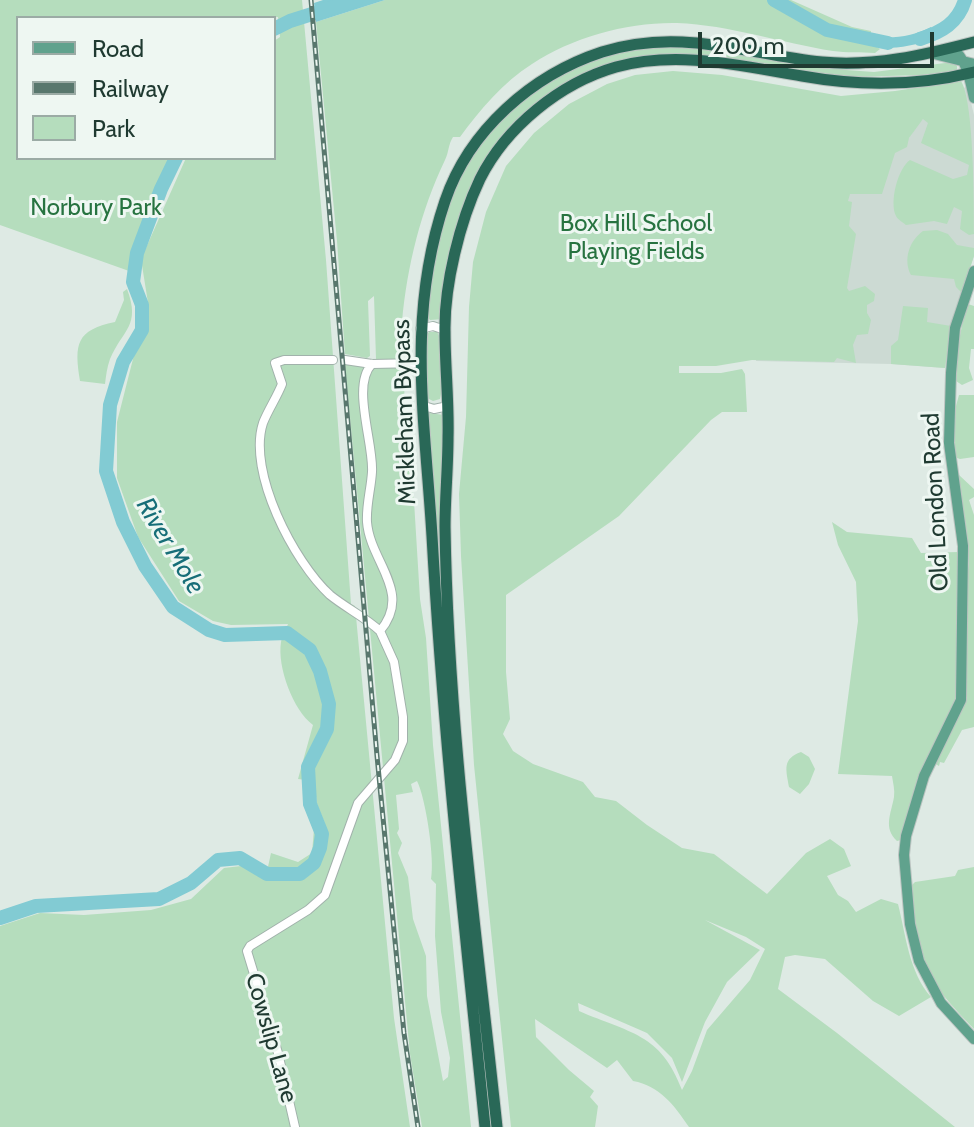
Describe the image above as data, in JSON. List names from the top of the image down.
{
  "streets": {
    "highway": ["Mickleham Bypass"],
    "main road": ["Old London Road"],
    "street": ["Cowslip Lane"]
  },
  "water": ["River Mole"],
  "parks": ["Norbury Park", "Box Hill School Playing Fields"],
  "legend": ["Road", "Railway", "Park"],
  "scale_bar": "200 m"
}
